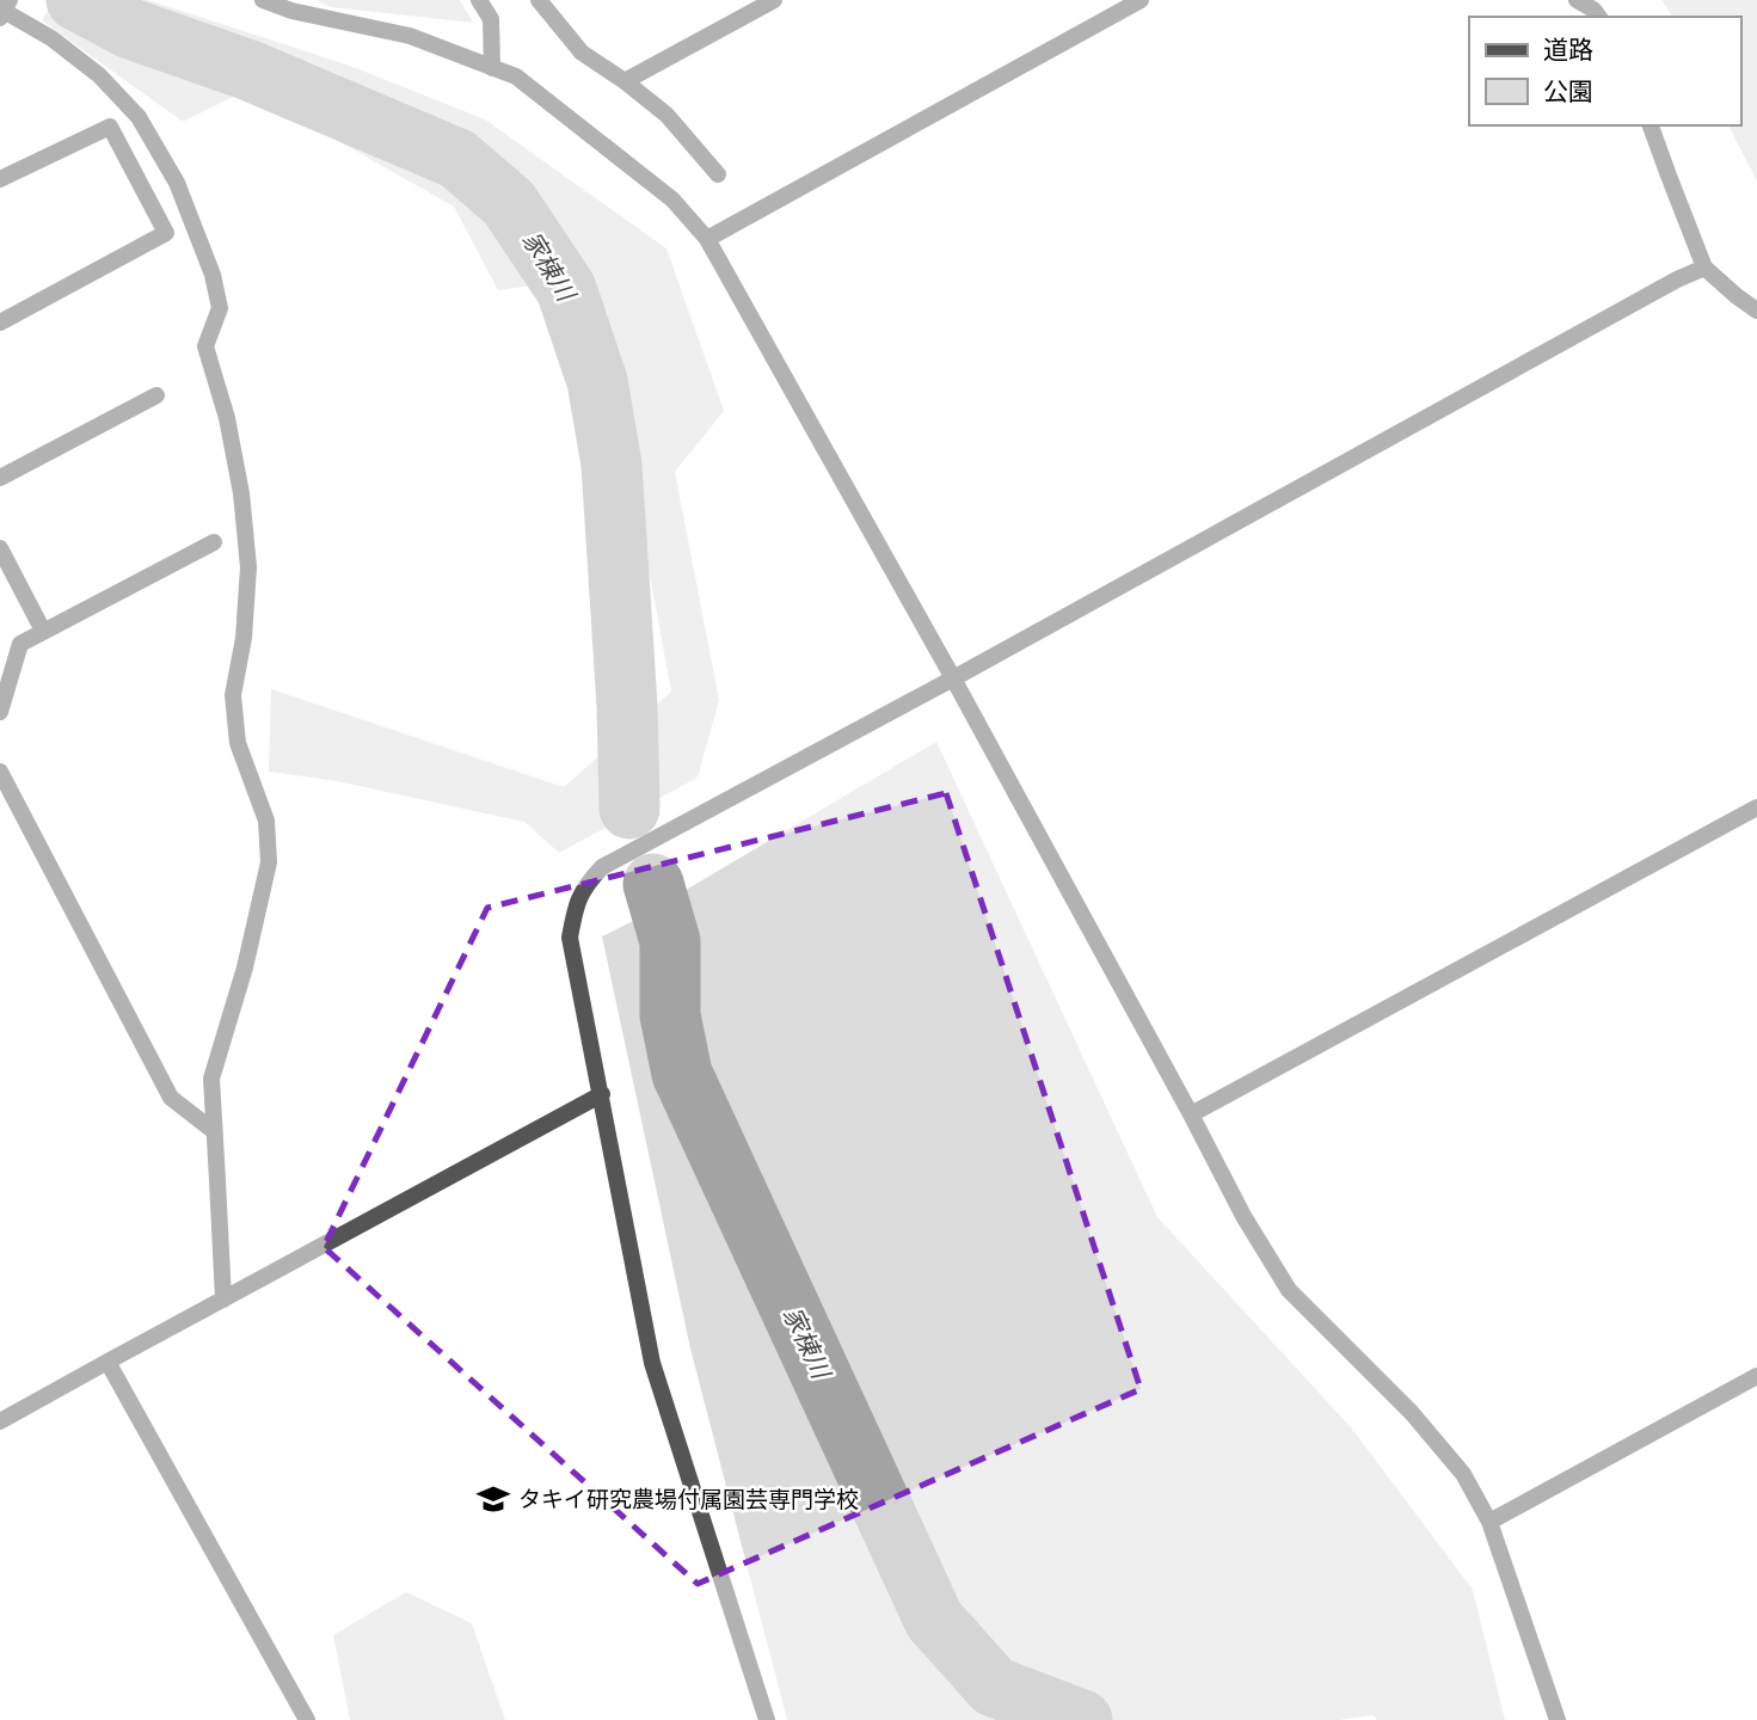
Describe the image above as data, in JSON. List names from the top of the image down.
{
  "water": ["家棟川"],
  "places": {
    "school or university": ["タキイ研究農場付属園芸専門学校"]
  },
  "legend": ["道路", "公園"]
}
